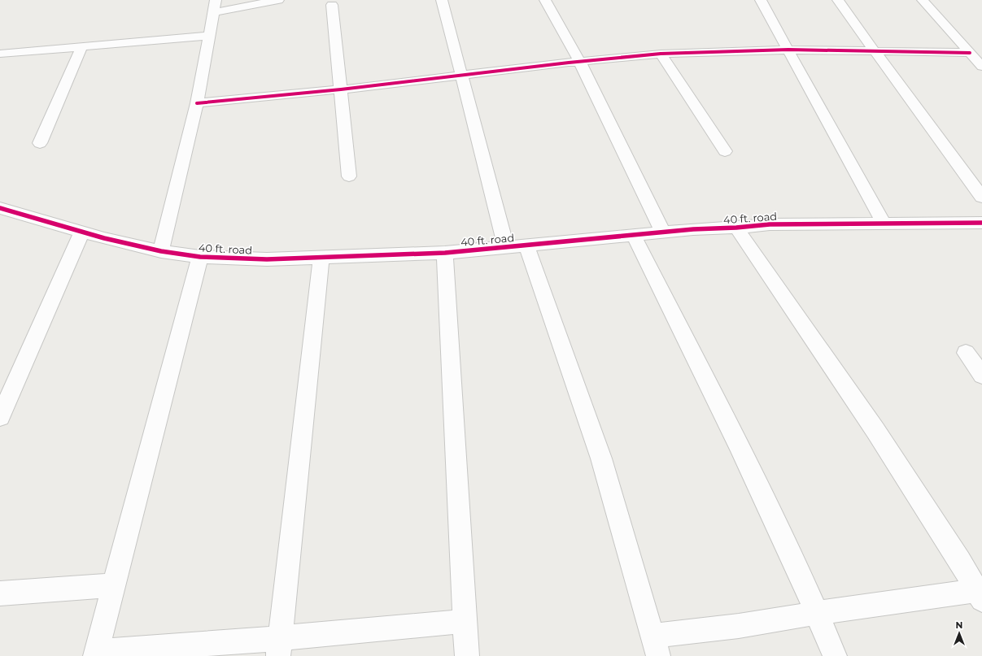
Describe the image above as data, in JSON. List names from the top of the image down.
{
  "streets": {
    "street": ["40 ft. road"]
  },
  "north": "top"
}
